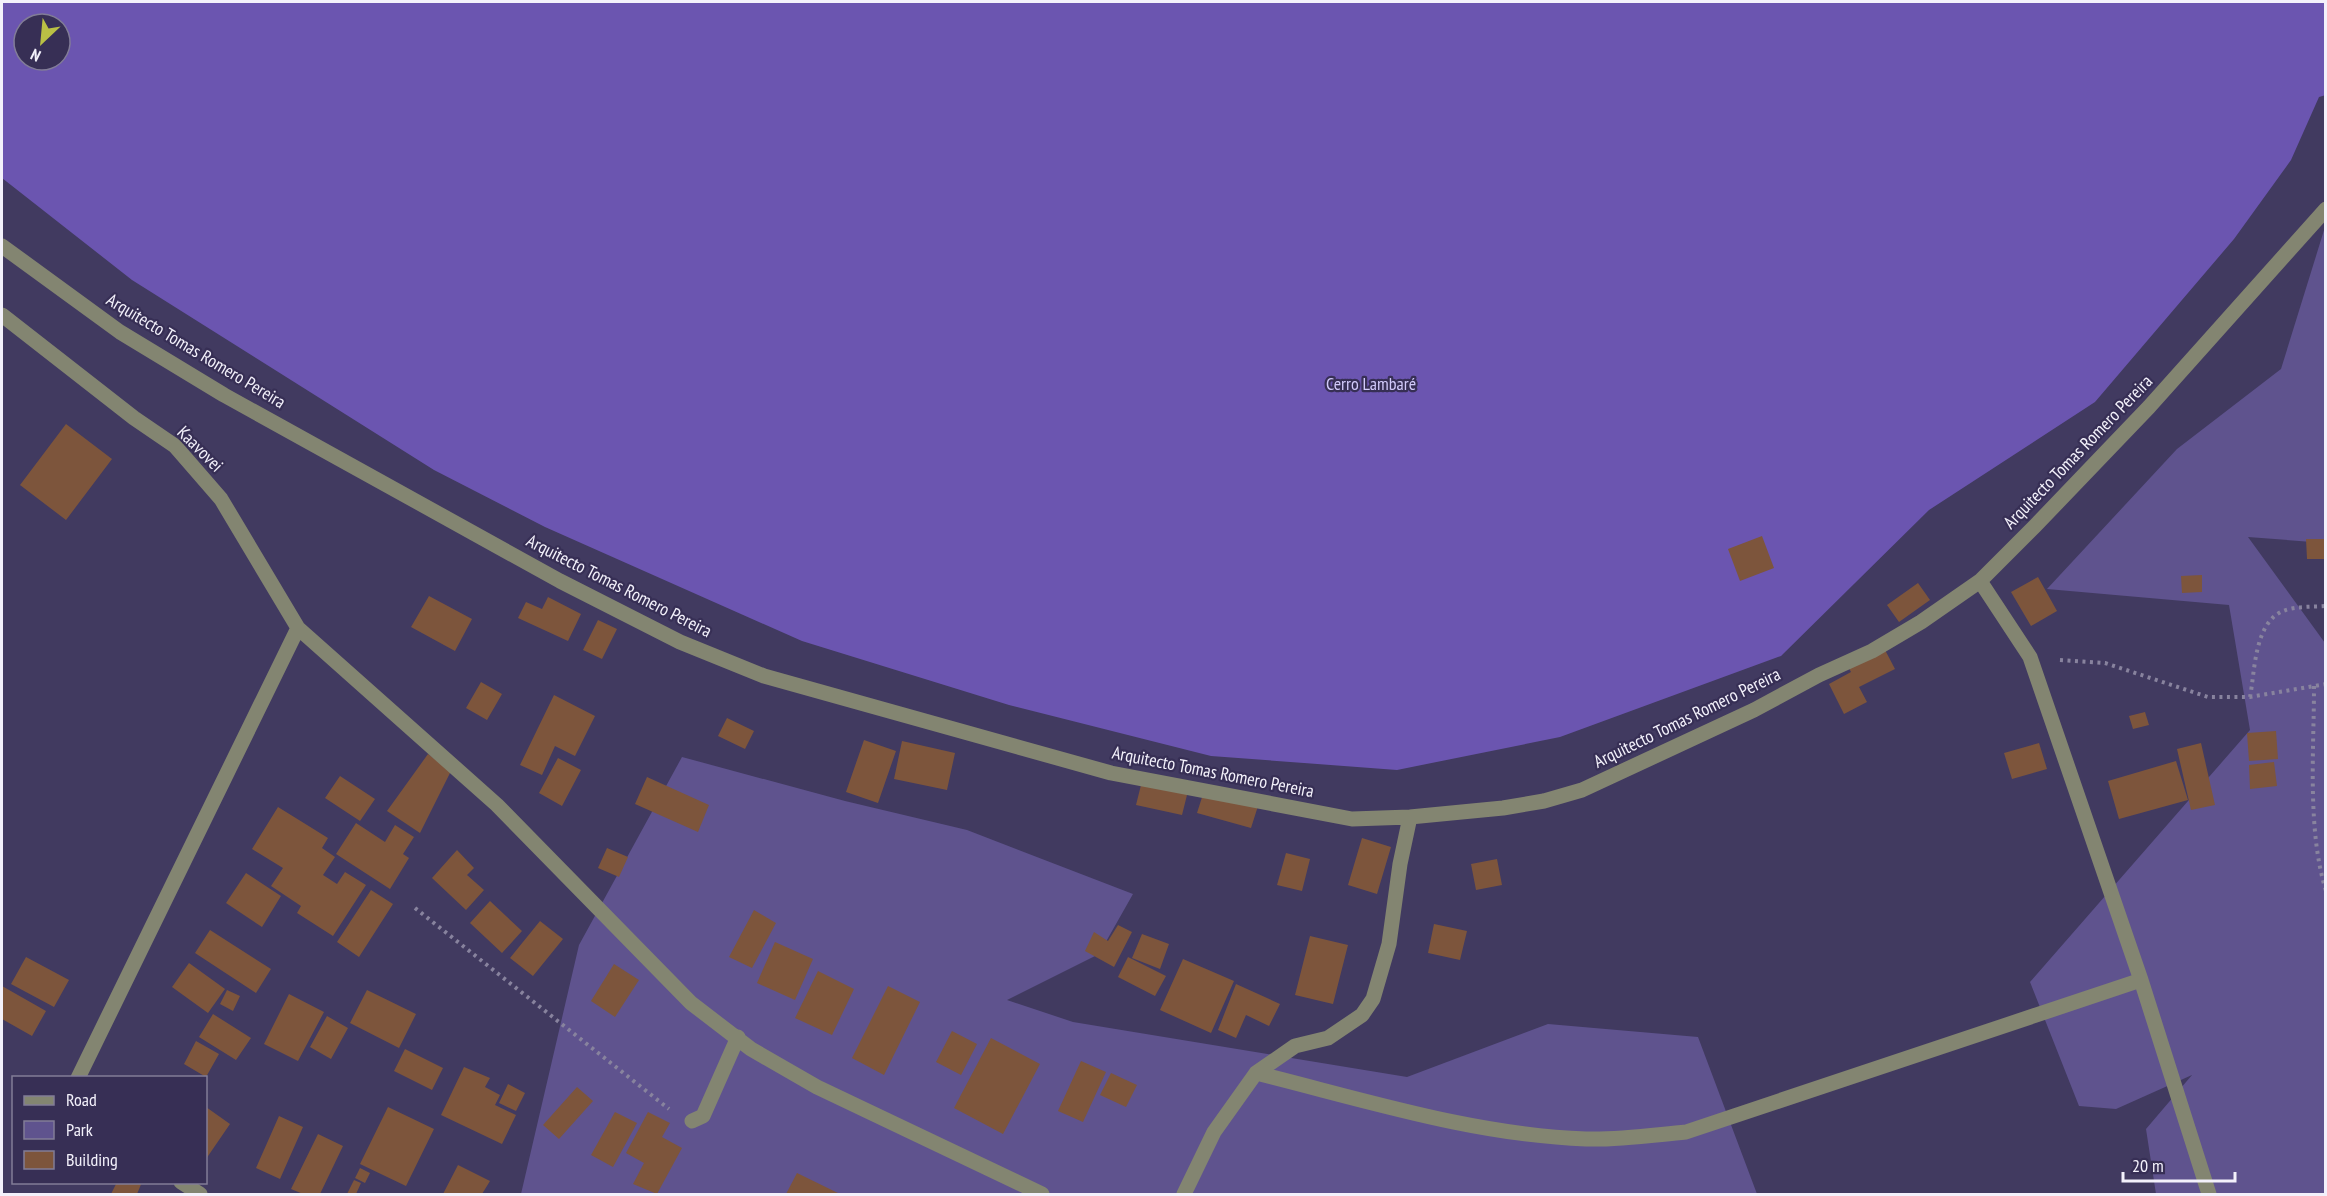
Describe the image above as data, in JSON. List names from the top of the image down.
{
  "streets": {
    "street": ["Arquitecto Tomas Romero Pereira", "Kaavovei"]
  },
  "parks": ["Cerro Lambaré"],
  "legend": ["Road", "Park", "Building"],
  "scale_bar": "20 m",
  "north": "bottom left"
}
